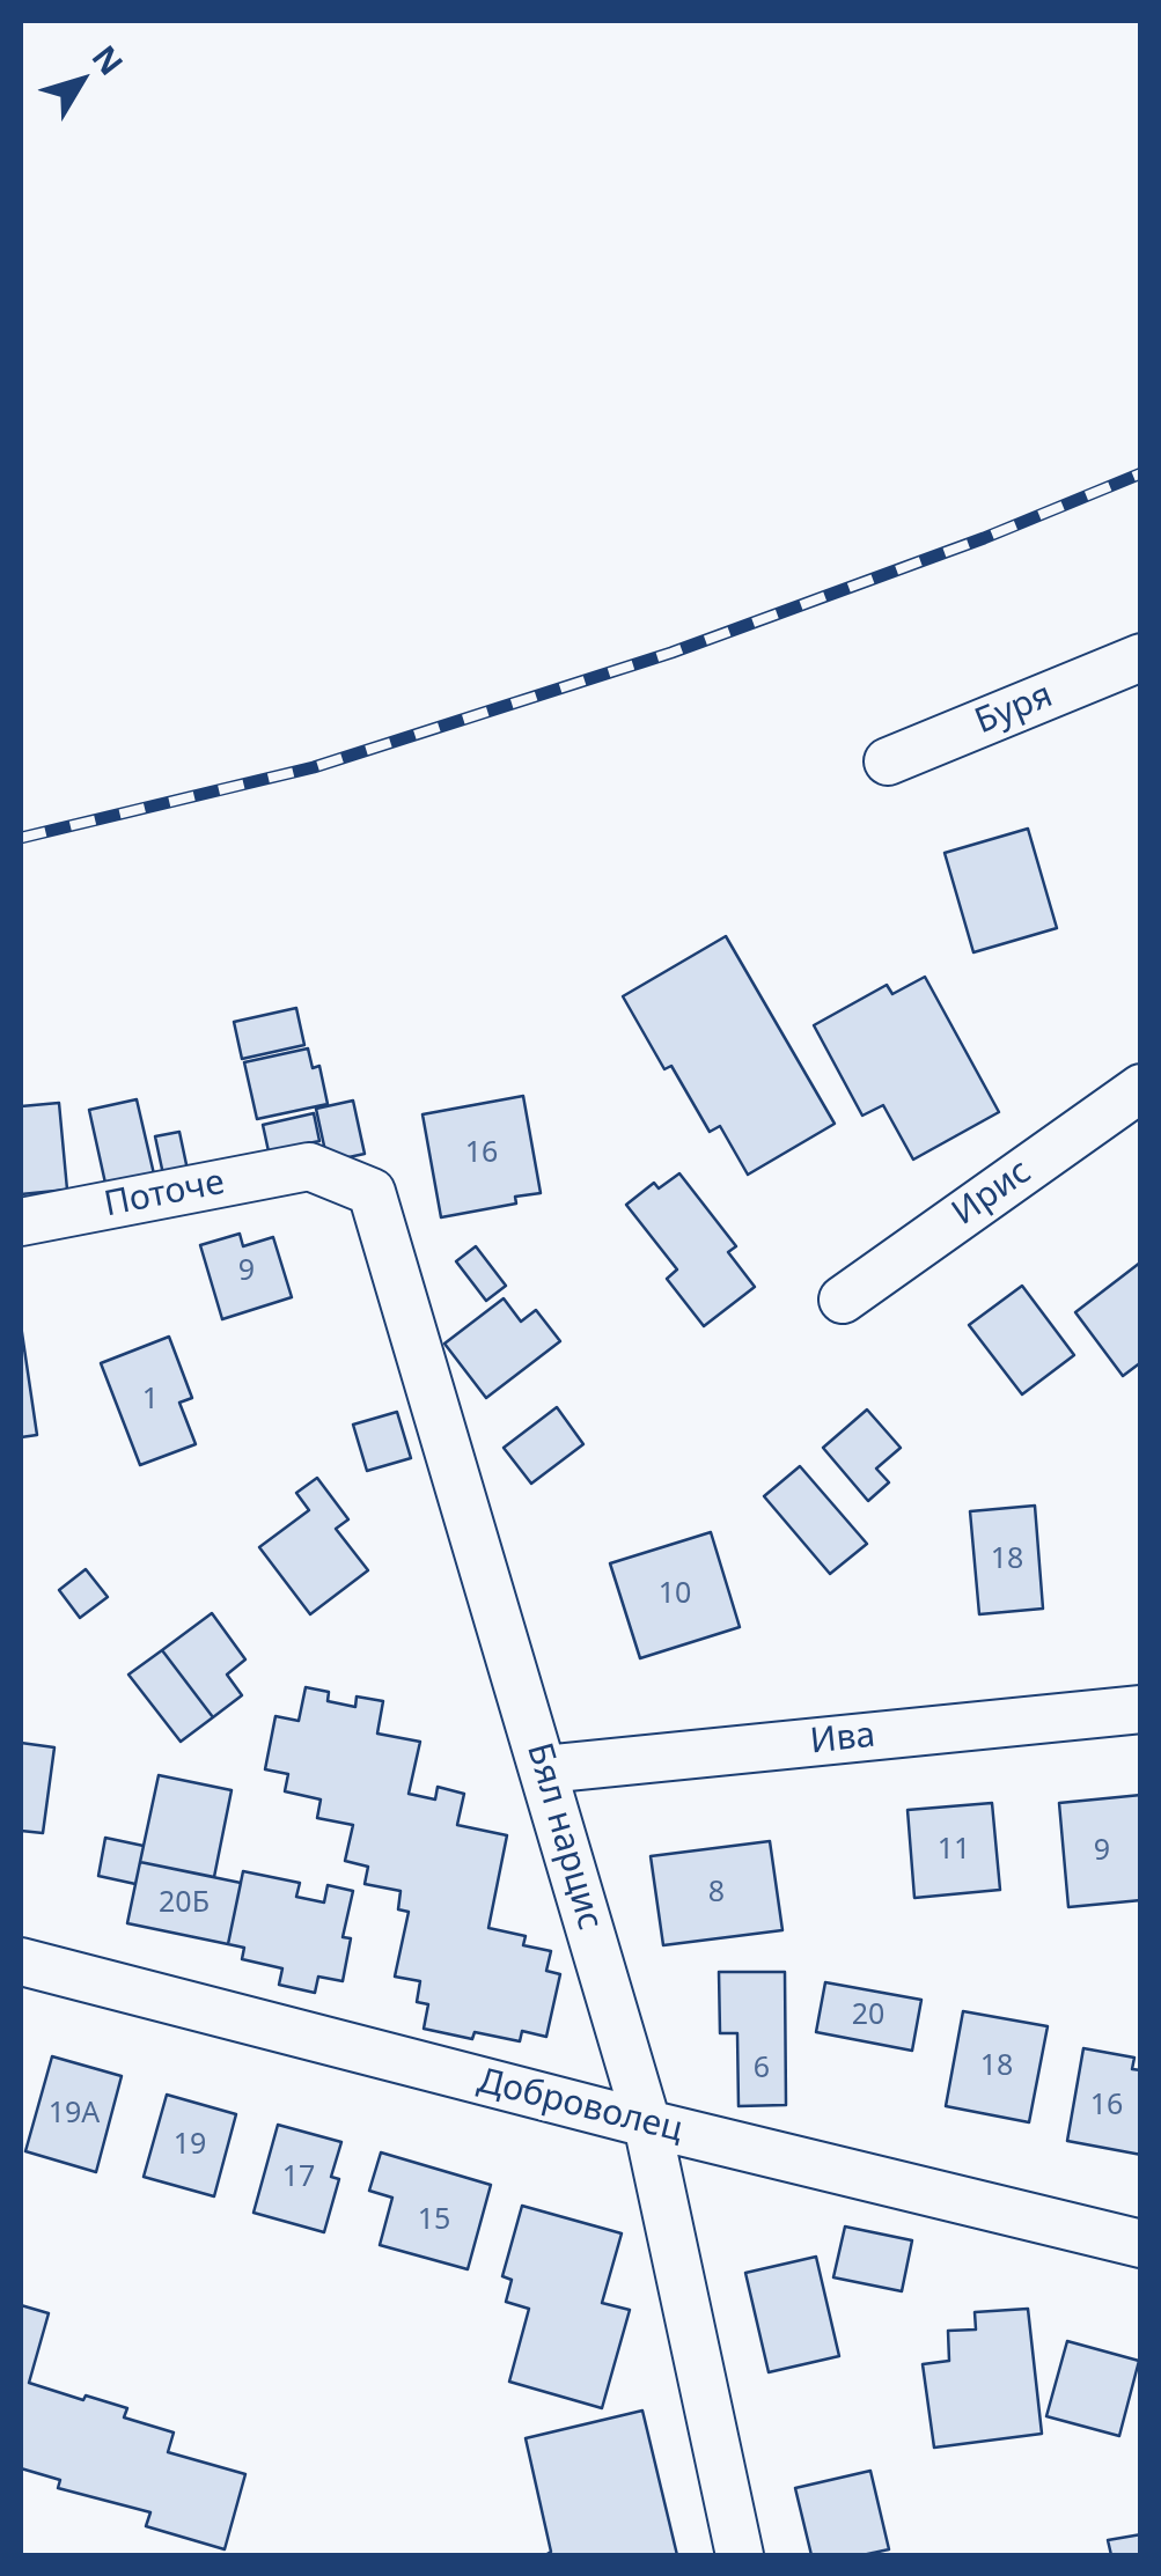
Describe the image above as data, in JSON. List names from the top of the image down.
{
  "streets": {
    "street": [
      "Буря",
      "Ирис",
      "Поточе",
      "Ива",
      "Бял нарцис",
      "Доброволец"
    ]
  },
  "crossings": [
    ["Поточе", "Бял нарцис"],
    ["Ива", "Бял нарцис"],
    ["Бял нарцис", "Доброволец"]
  ],
  "house_numbers": [
    "16",
    "9",
    "1",
    "18",
    "10",
    "11",
    "9",
    "8",
    "20Б",
    "20",
    "18",
    "6",
    "16",
    "19А",
    "19",
    "17",
    "15"
  ],
  "north": "top right"
}
